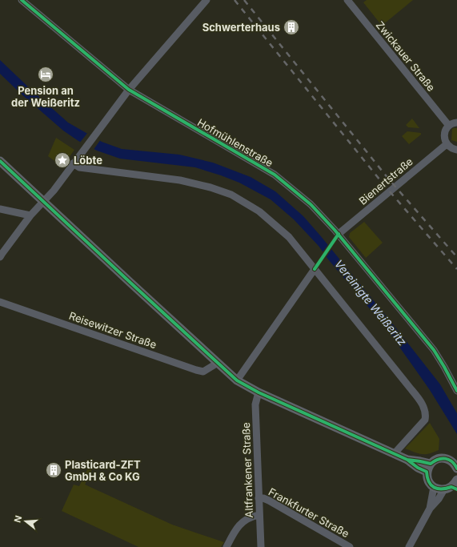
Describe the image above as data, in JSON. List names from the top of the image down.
{
  "streets": {
    "street": [
      "Zwickauer Straße",
      "Hofmühlenstraße",
      "Bienertstraße",
      "Reisewitzer Straße",
      "Altfrankener Straße",
      "Frankfurter Straße"
    ]
  },
  "crossings": [
    ["Hofmühlenstraße", "Bienertstraße"],
    ["Altfrankener Straße", "Frankfurter Straße"]
  ],
  "water": ["Vereinigte Weißeritz"],
  "places": {
    "building": ["Schwerterhaus", "Plasticard-ZFT GmbH & Co KG"],
    "hotel": ["Pension an der Weißeritz"],
    "place": ["Löbte"]
  },
  "north": "left"
}
